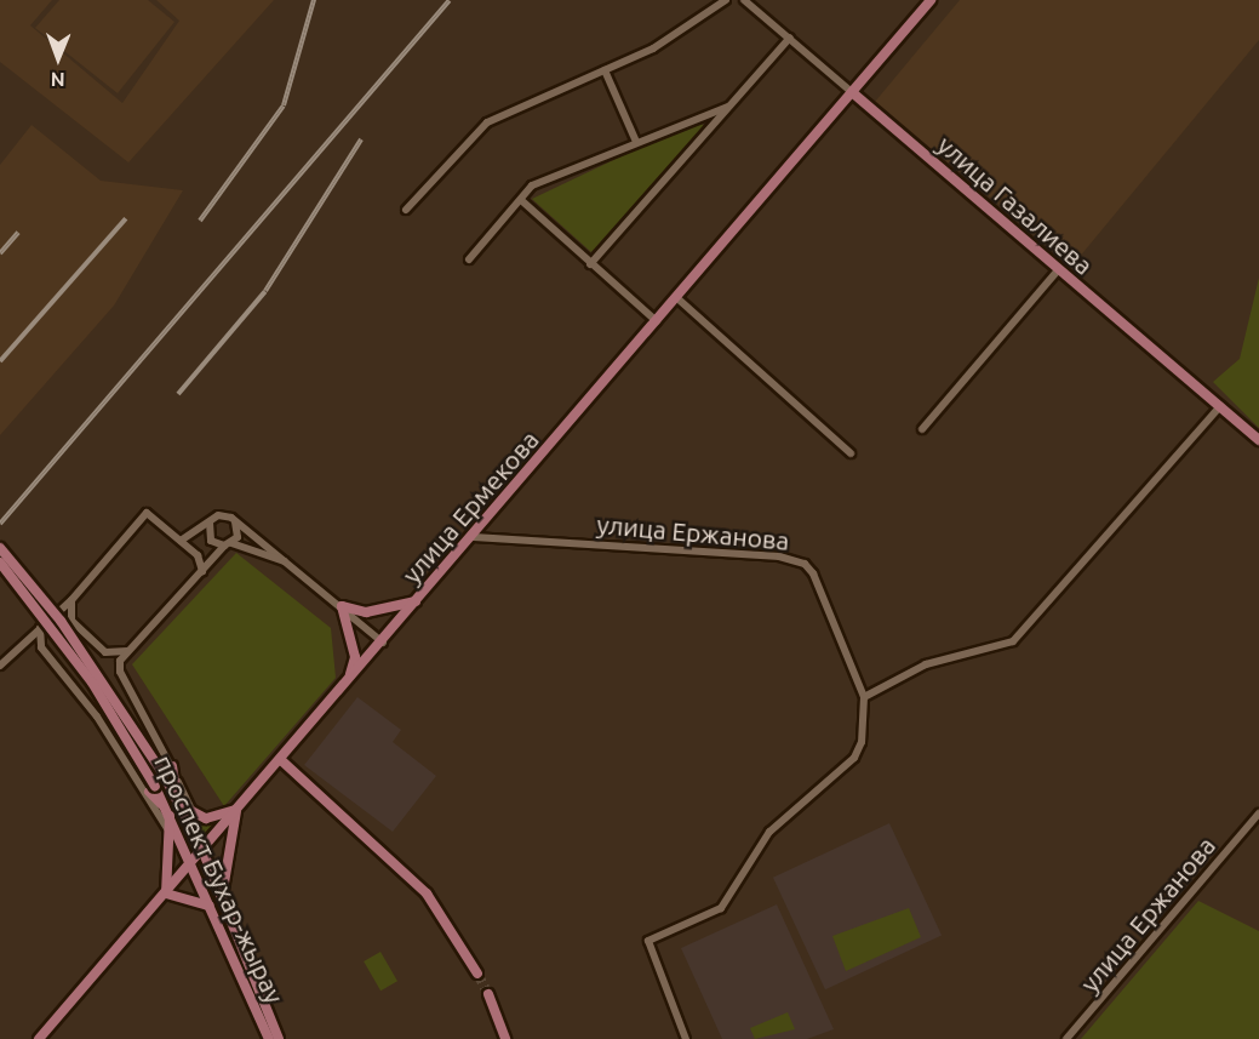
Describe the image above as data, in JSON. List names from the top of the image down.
{
  "streets": {
    "main road": ["улица Газалиева", "улица Ермекова", "проспект Бухар-жырау"],
    "street": ["улица Ержанова"]
  },
  "crossings": [
    ["улица Газалиева", "улица Ермекова"],
    ["улица Ермекова", "улица Ержанова"],
    ["улица Ермекова", "проспект Бухар-жырау"]
  ],
  "north": "bottom"
}
